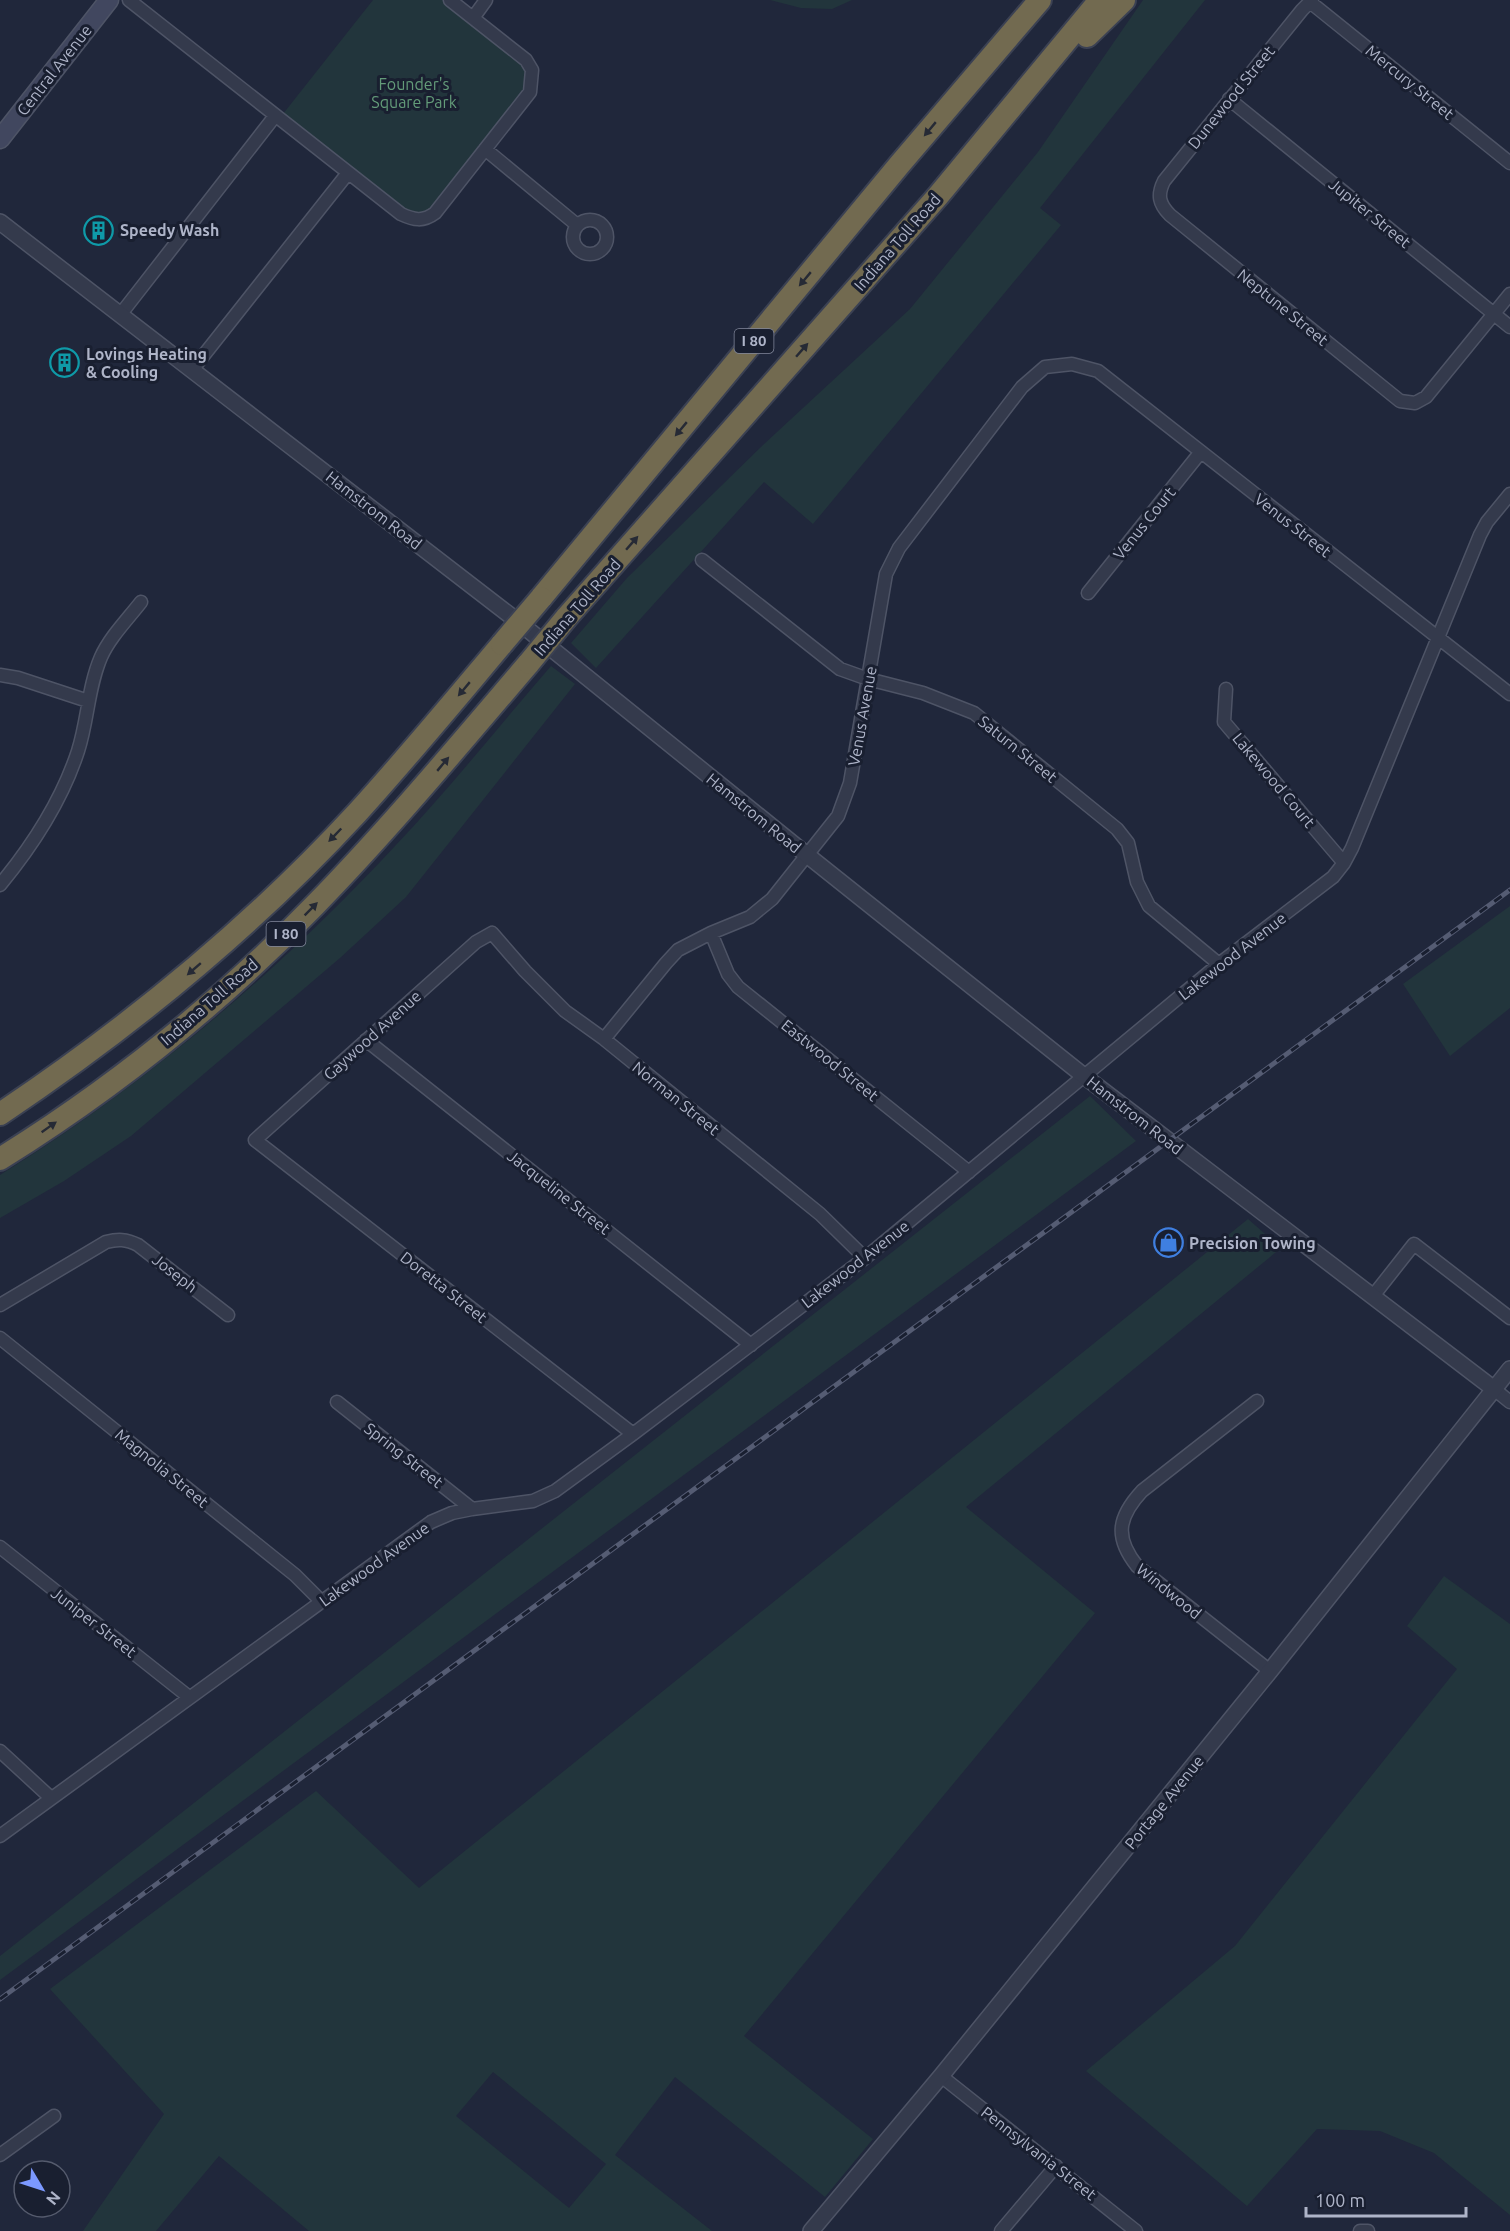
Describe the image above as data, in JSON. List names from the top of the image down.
{
  "streets": {
    "highway": ["Indiana Toll Road", "I 80"],
    "main road": ["Central Avenue"],
    "street": [
      "Mercury Street",
      "Dunewood Street",
      "Jupiter Street",
      "Neptune Street",
      "Hamstrom Road",
      "Venus Court",
      "Venus Street",
      "Venus Avenue",
      "Saturn Street",
      "Lakewood Court",
      "Lakewood Avenue",
      "Gaywood Avenue",
      "Eastwood Street",
      "Norman Street",
      "Jacqueline Street",
      "Joseph",
      "Doretta Street",
      "Spring Street",
      "Magnolia Street",
      "Windwood",
      "Juniper Street",
      "Portage Avenue",
      "Pennsylvania Street"
    ]
  },
  "crossings": [
    ["Mercury Street", "Dunewood Street"],
    ["Dunewood Street", "Jupiter Street"],
    ["Dunewood Street", "Neptune Street"],
    ["Jupiter Street", "Neptune Street"],
    ["Hamstrom Road", "Venus Avenue"],
    ["Hamstrom Road", "Lakewood Avenue"],
    ["Hamstrom Road", "Portage Avenue"],
    ["Venus Court", "Venus Street"],
    ["Venus Street", "Venus Avenue"],
    ["Venus Street", "Lakewood Avenue"],
    ["Venus Avenue", "Saturn Street"],
    ["Venus Avenue", "Eastwood Street"],
    ["Venus Avenue", "Norman Street"],
    ["Saturn Street", "Lakewood Avenue"],
    ["Lakewood Court", "Lakewood Avenue"],
    ["Lakewood Avenue", "Eastwood Street"],
    ["Lakewood Avenue", "Norman Street"],
    ["Lakewood Avenue", "Jacqueline Street"],
    ["Lakewood Avenue", "Doretta Street"],
    ["Lakewood Avenue", "Spring Street"],
    ["Lakewood Avenue", "Magnolia Street"],
    ["Lakewood Avenue", "Juniper Street"],
    ["Gaywood Avenue", "Norman Street"],
    ["Gaywood Avenue", "Jacqueline Street"],
    ["Gaywood Avenue", "Doretta Street"],
    ["Windwood", "Portage Avenue"],
    ["Portage Avenue", "Pennsylvania Street"]
  ],
  "parks": ["Founder's Square Park"],
  "places": {
    "building": ["Speedy Wash", "Lovings Heating & Cooling"],
    "shop": ["Precision Towing"]
  },
  "scale_bar": "100 m",
  "north": "bottom right"
}
